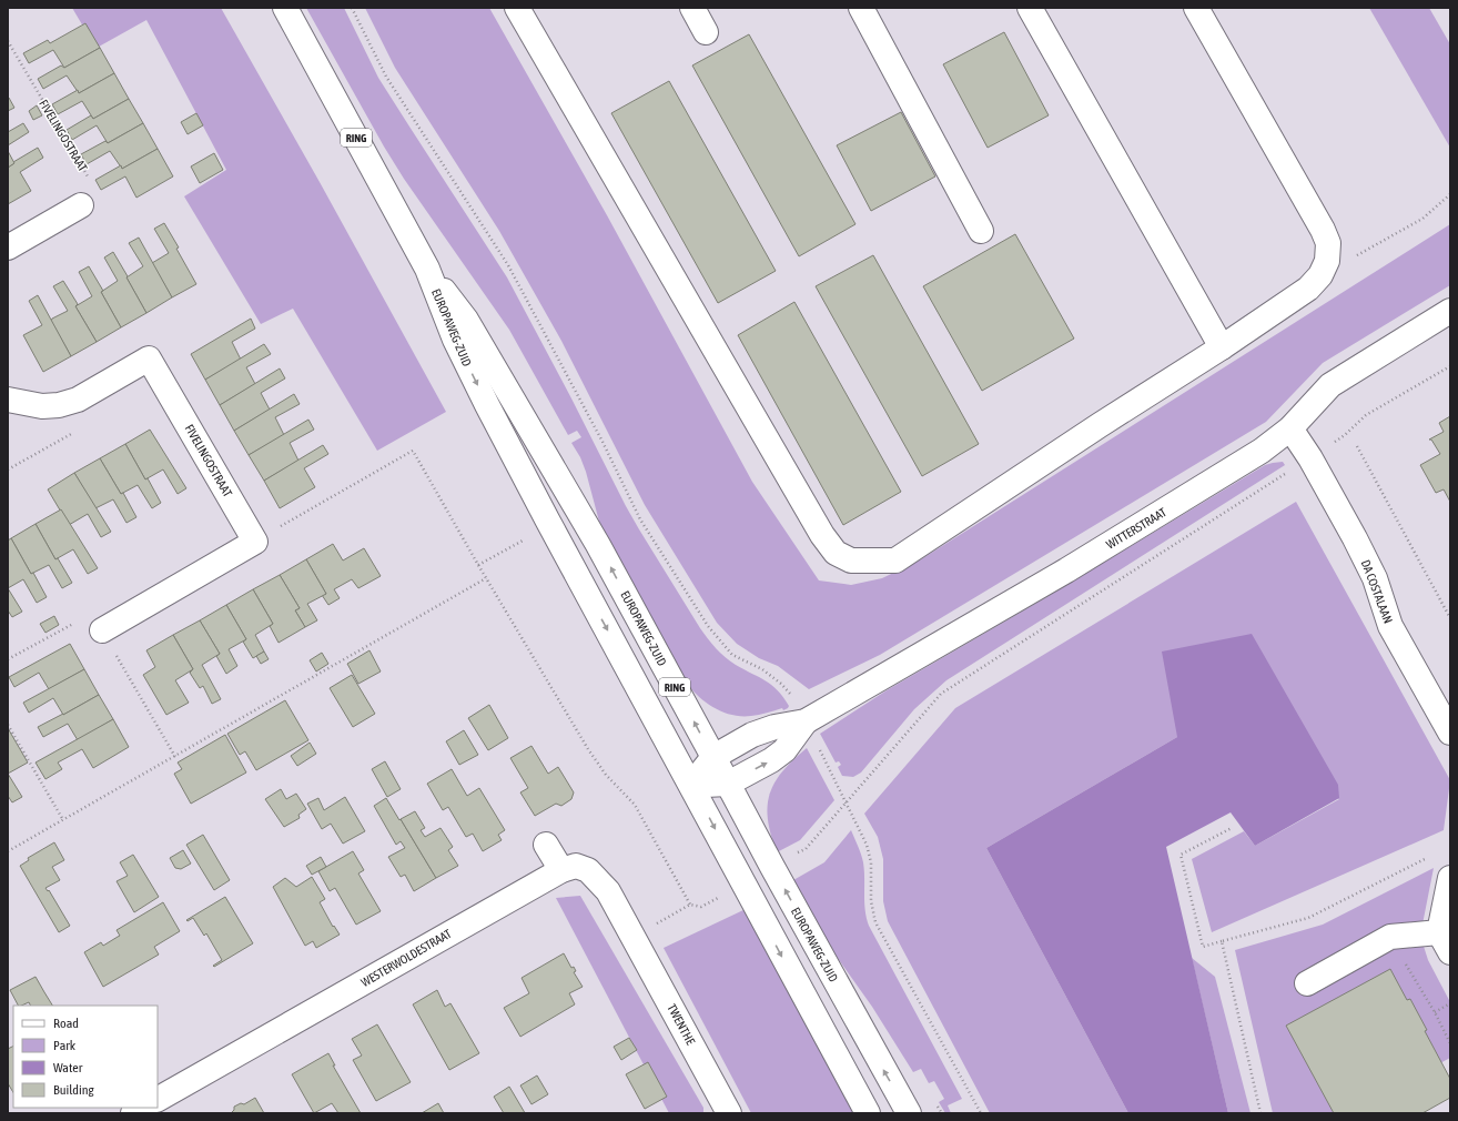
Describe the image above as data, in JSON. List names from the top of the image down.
{
  "streets": {
    "street": [
      "FIVELINGOSTRAAT",
      "RING",
      "EUROPAWEG-ZUID",
      "WITTERSTRAAT",
      "DA COSTALAAN",
      "WESTERWOLDESTRAAT",
      "TWENTHE"
    ]
  },
  "crossings": [
    ["EUROPAWEG-ZUID", "WITTERSTRAAT"],
    ["WITTERSTRAAT", "DA COSTALAAN"],
    ["WESTERWOLDESTRAAT", "TWENTHE"]
  ],
  "legend": [
    "Road",
    "Park",
    "Water",
    "Building"
  ]
}
